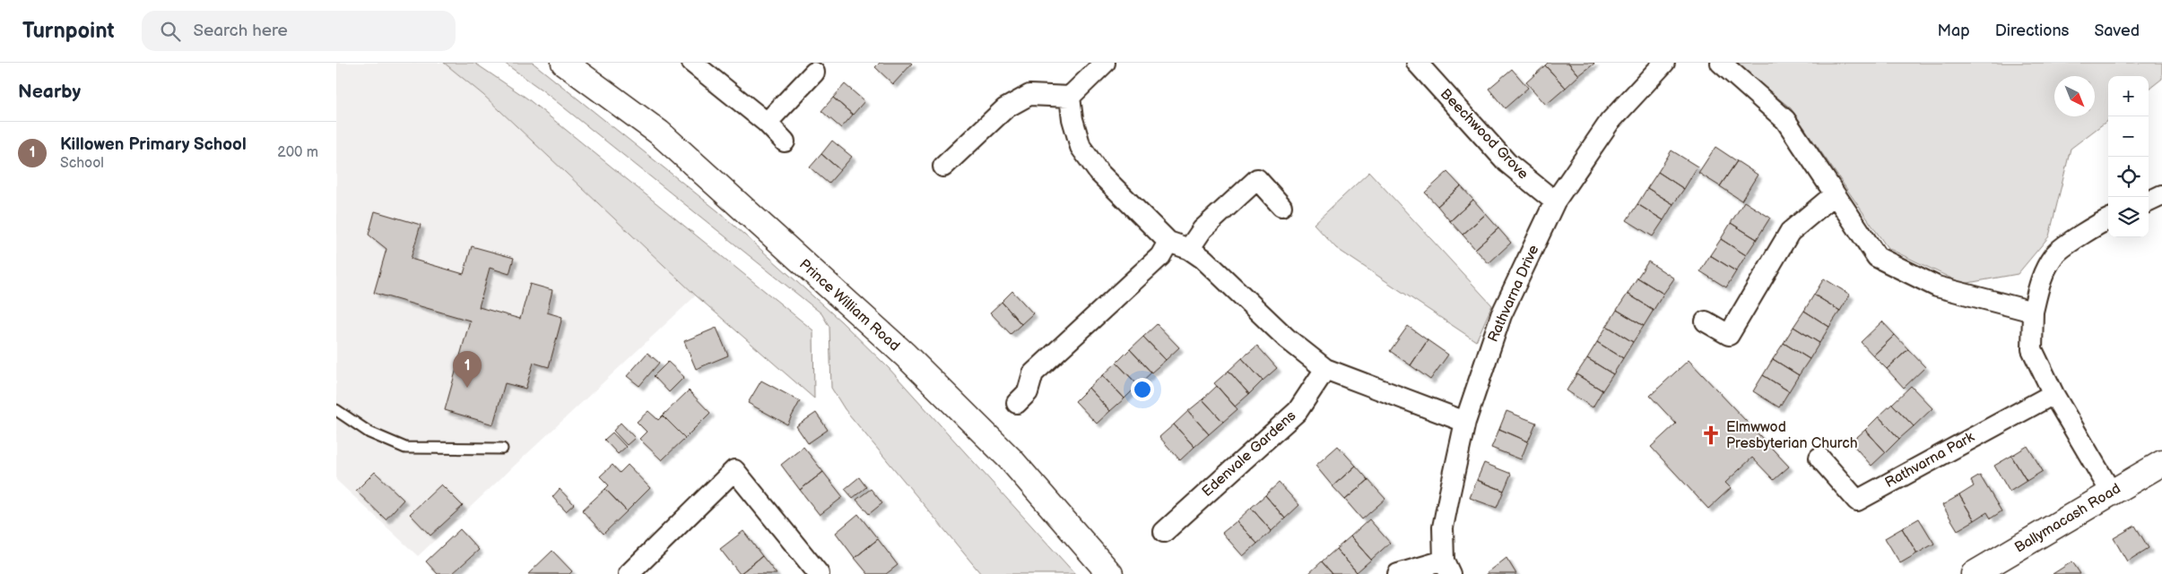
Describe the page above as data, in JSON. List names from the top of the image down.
{
  "streets": {
    "main road": ["Prince William Road", "Ballymacash Road"],
    "street": [
      "Beechwood Grove",
      "Rathvarna Drive",
      "Edenvale Gardens",
      "Rathvarna Park"
    ]
  },
  "crossings": [
    ["Beechwood Grove", "Rathvarna Drive"]
  ],
  "places": {
    "church": ["Elmwwod Presbyterian Church"]
  },
  "north": "bottom right",
  "page": {
    "header": "Turnpoint",
    "search": "Search here",
    "nav": ["Map", "Directions", "Saved"],
    "heading": "Nearby",
    "map_buttons": ["+", "−"],
    "list": [
      {
        "mark": "1",
        "name": "Killowen Primary School",
        "note": "School",
        "value": "200 m"
      }
    ],
    "pins": "1"
  }
}
